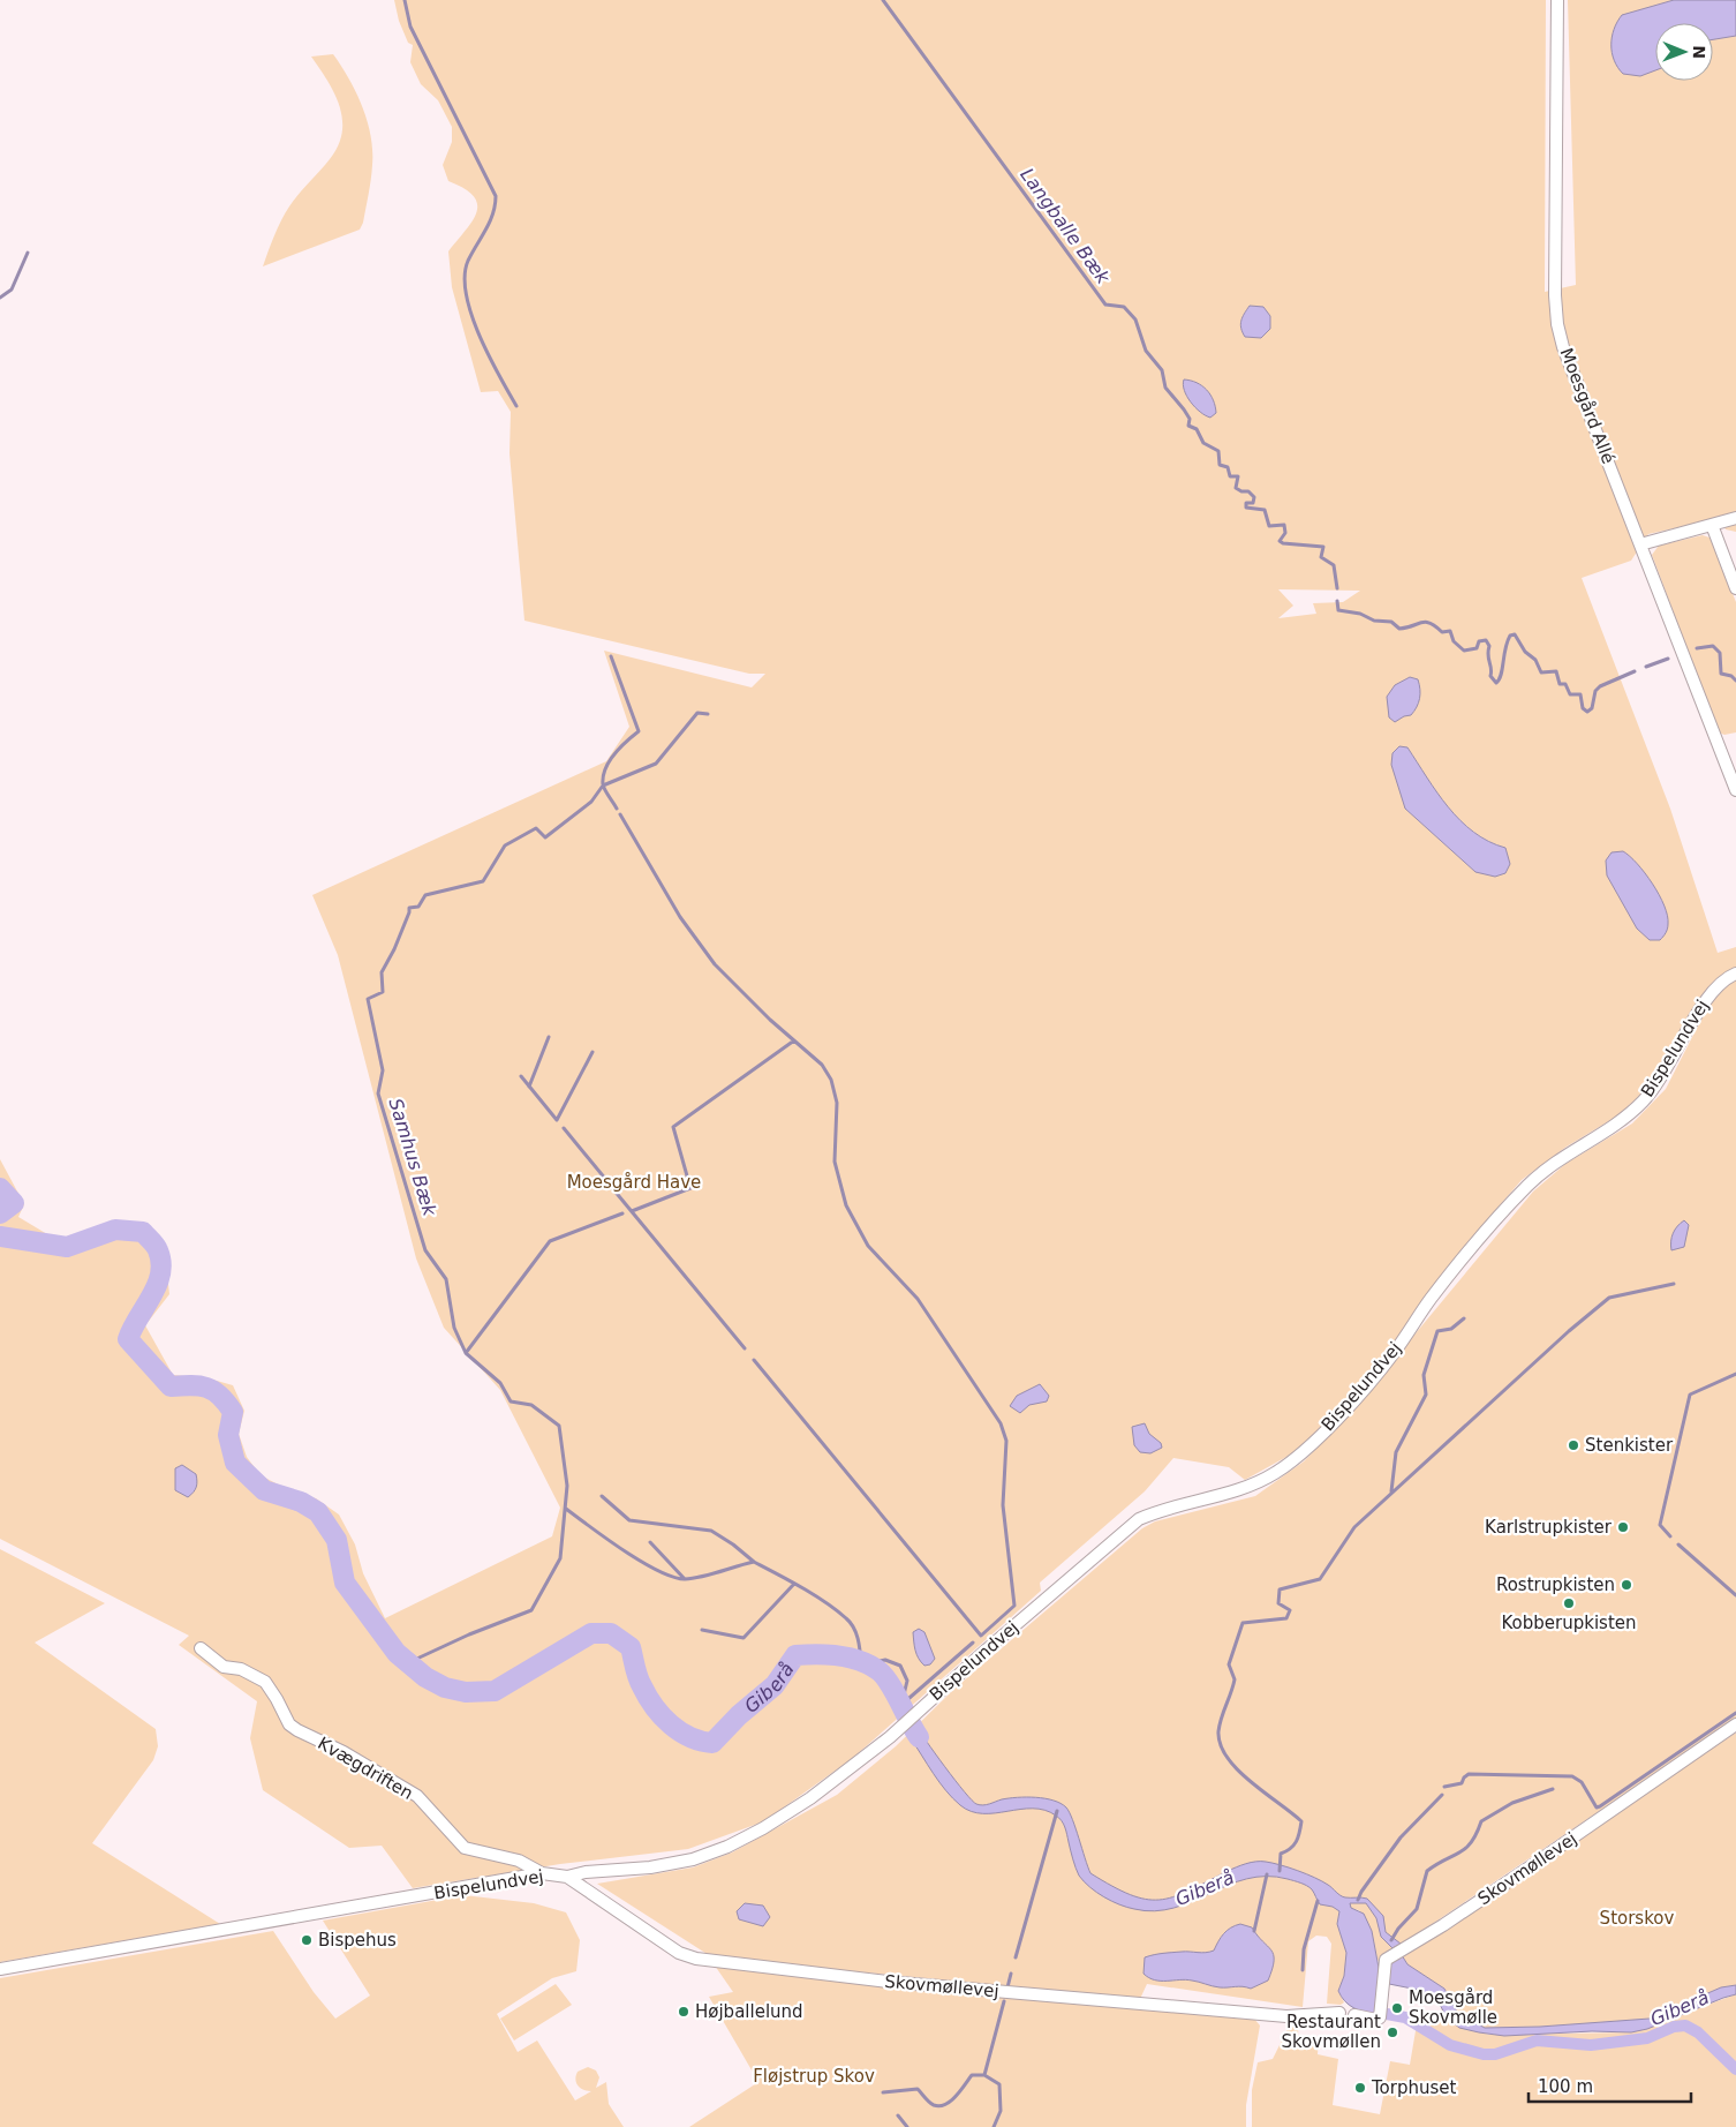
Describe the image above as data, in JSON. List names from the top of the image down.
{
  "streets": {
    "street": [
      "Moesgård Allé",
      "Bispelundvej",
      "Kvægdriften",
      "Skovmøllevej"
    ]
  },
  "crossings": [
    ["Bispelundvej", "Kvægdriften"],
    ["Bispelundvej", "Skovmøllevej"]
  ],
  "water": ["Langballe Bæk", "Samhus Bæk", "Giberå"],
  "parks": ["Moesgård Have", "Storskov", "Fløjstrup Skov"],
  "places": [
    "Stenkister",
    "Karlstrupkister",
    "Rostrupkisten",
    "Kobberupkisten",
    "Bispehus",
    "Moesgård Skovmølle",
    "Højballelund",
    "Restaurant Skovmøllen",
    "Torphuset"
  ],
  "scale_bar": "100 m",
  "north": "right"
}
